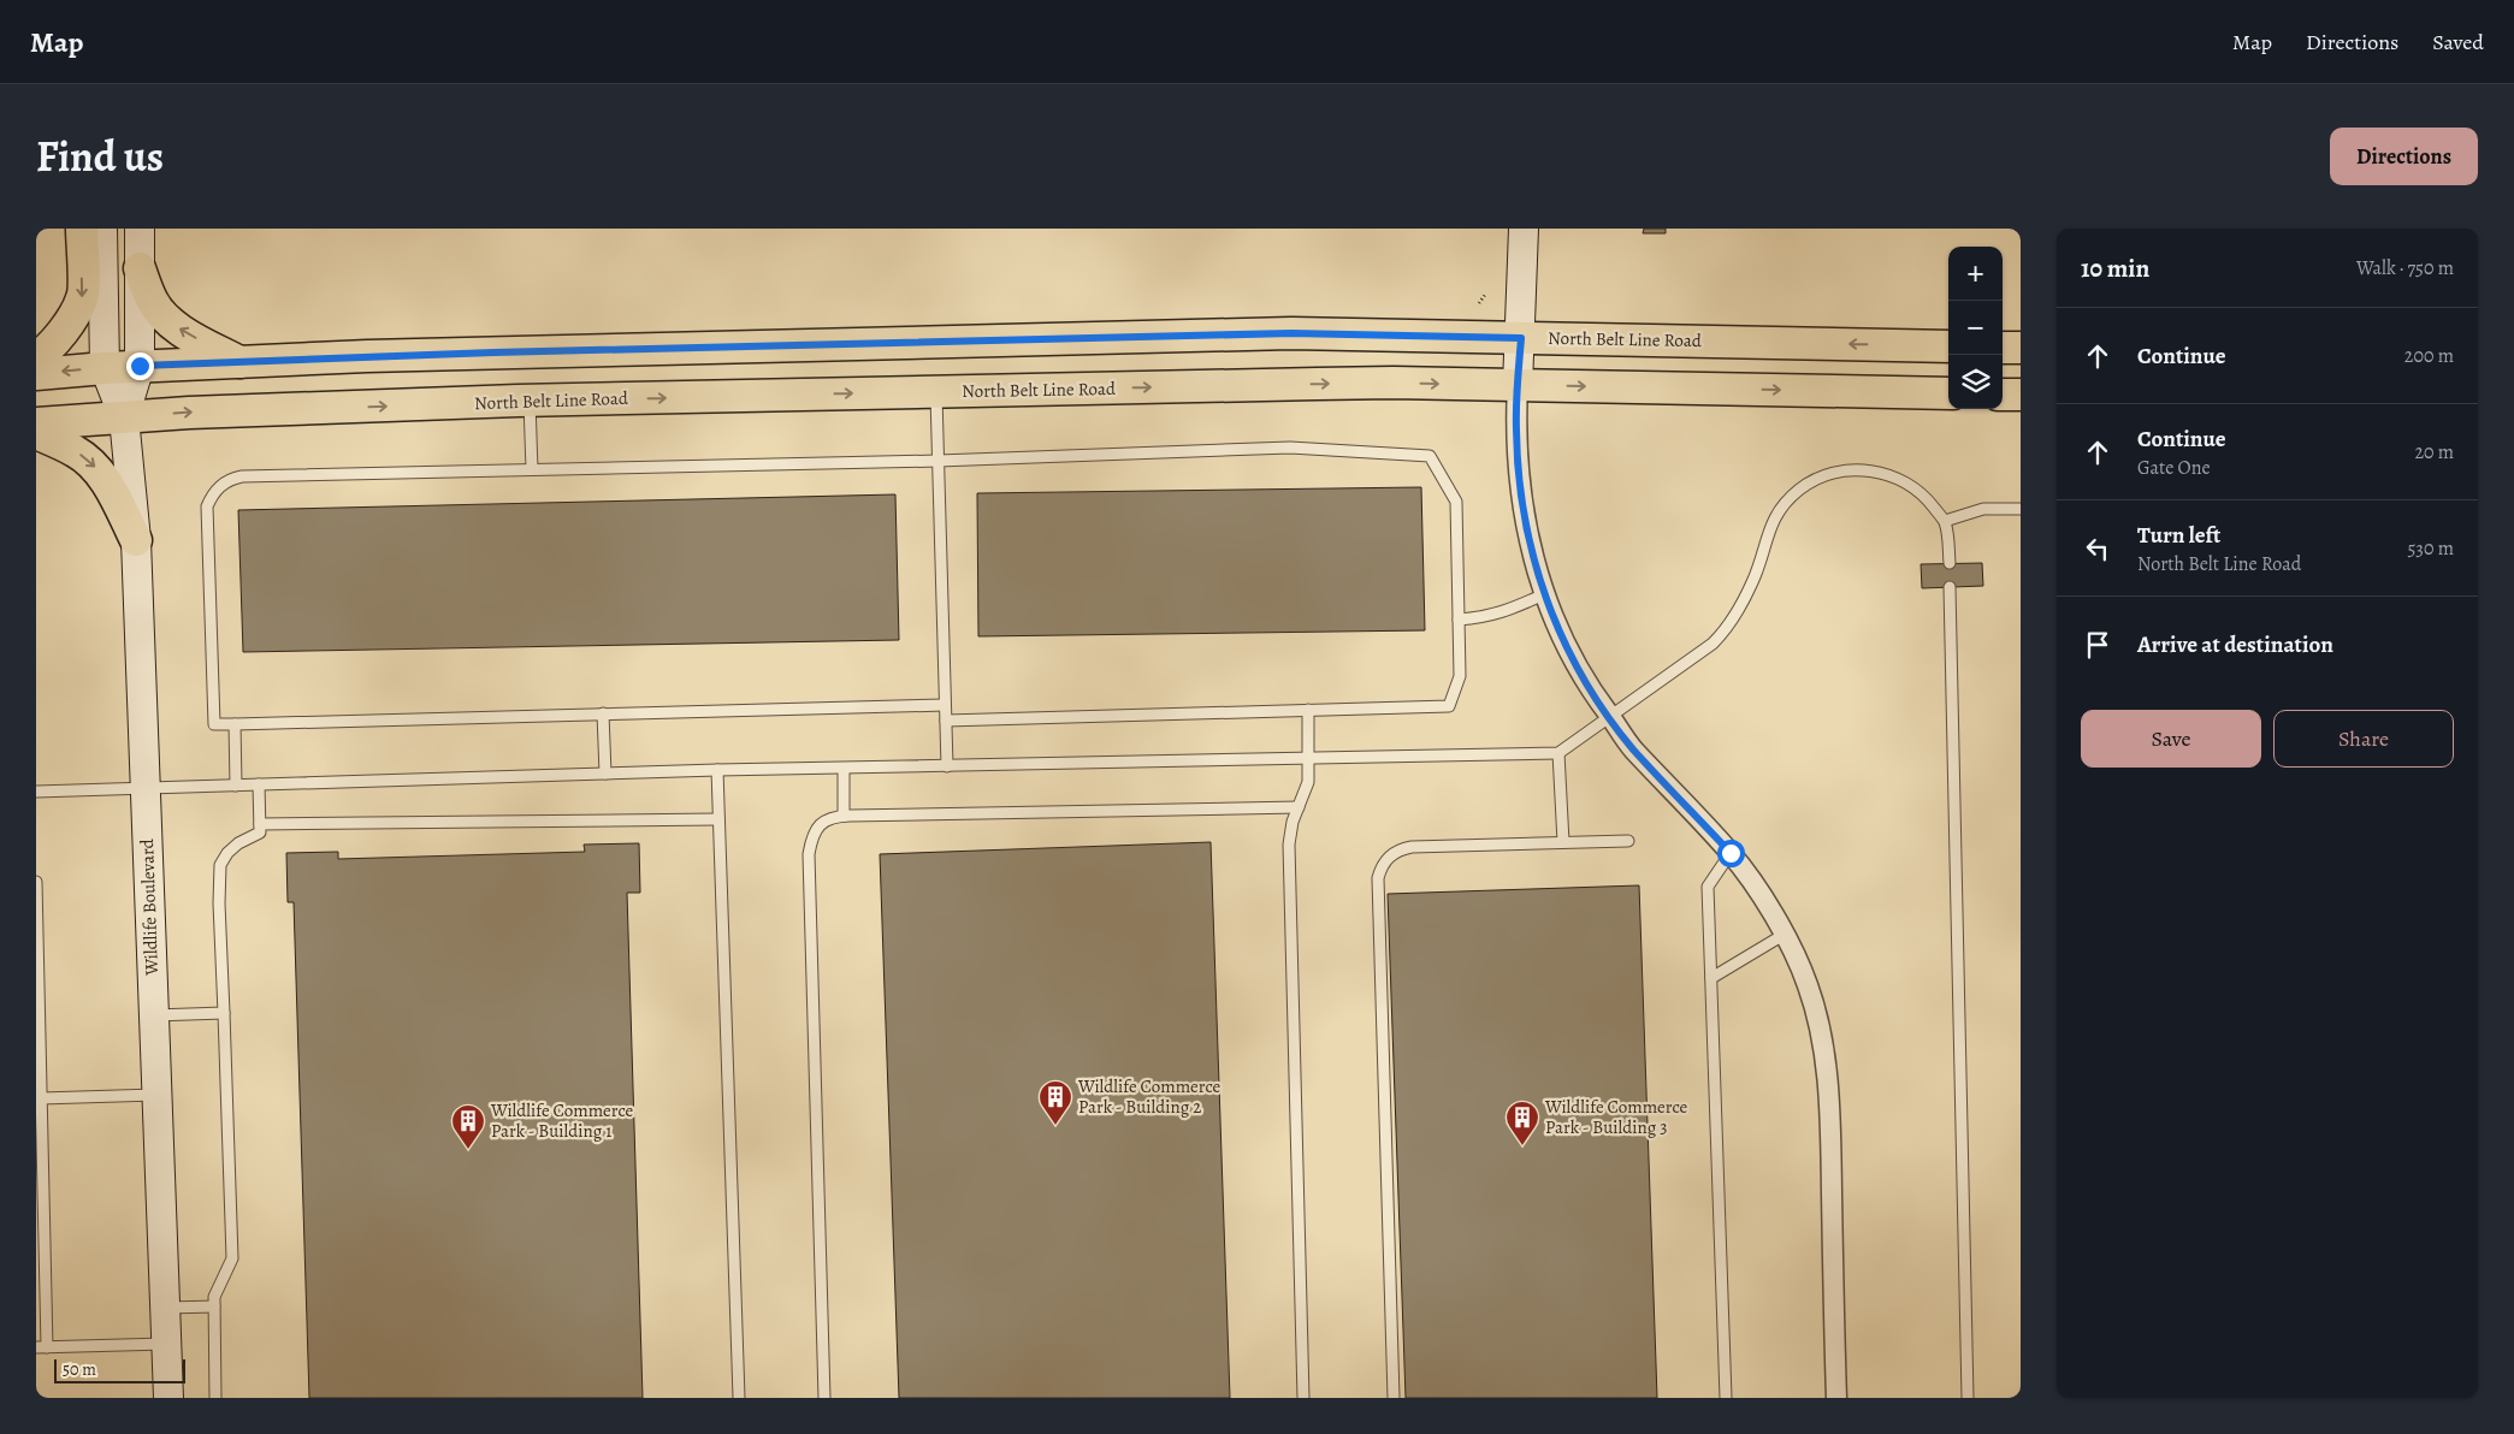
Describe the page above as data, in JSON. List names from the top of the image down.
{
  "streets": {
    "main road": ["North Belt Line Road"],
    "street": ["Wildlife Boulevard"]
  },
  "crossings": [
    ["North Belt Line Road", "Wildlife Boulevard"]
  ],
  "places": {
    "building": ["Wildlife Commerce Park - Building 2", "Wildlife Commerce Park - Building 3", "Wildlife Commerce Park - Building 1"]
  },
  "scale_bar": "50 m",
  "page": {
    "header": "Map",
    "nav": ["Map", "Directions", "Saved"],
    "title": "Find us",
    "buttons": [
      "Directions",
      ["Save", "Share"]
    ],
    "heading": ["10 min", "Walk · 750 m"],
    "map_buttons": ["+", "−"],
    "list": [
      ["Continue", "200 m"],
      ["Continue", "Gate One", "20 m"],
      ["Turn left", "North Belt Line Road", "530 m"],
      "Arrive at destination"
    ],
    "scale": "50 m"
  }
}
